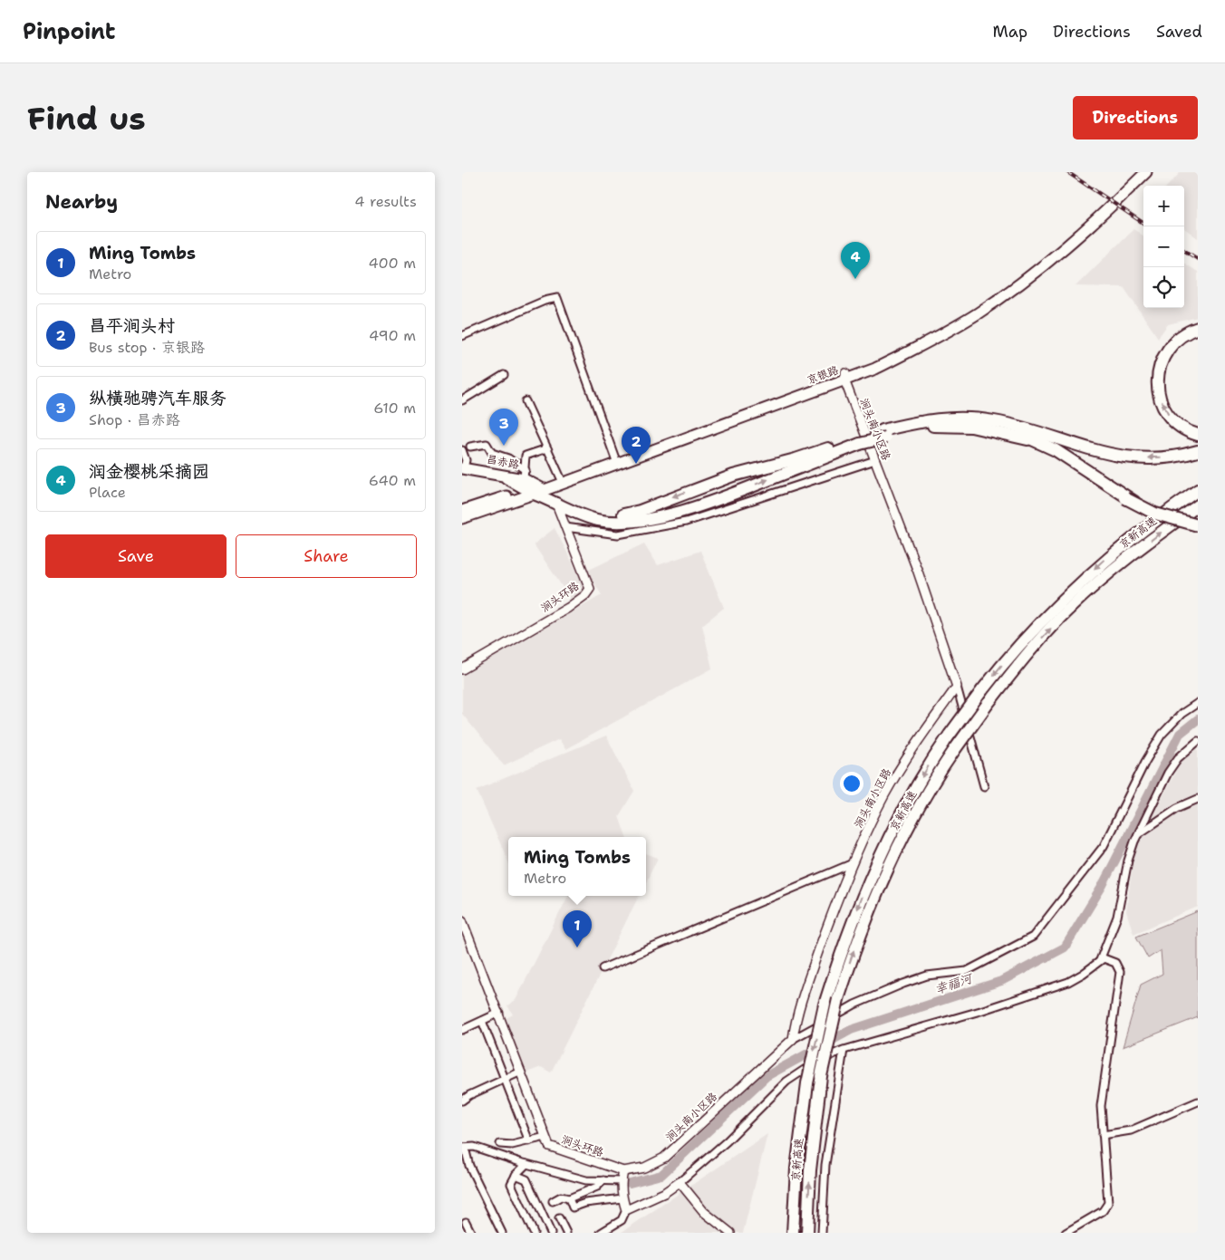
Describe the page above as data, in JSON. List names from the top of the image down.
{
  "streets": {
    "highway": ["京新高速"],
    "main road": ["京银路", "昌赤路"],
    "street": ["涧头南小区路", "涧头环路"]
  },
  "crossings": [
    ["京银路", "涧头南小区路"],
    ["京银路", "昌赤路"],
    ["涧头南小区路", "涧头环路"]
  ],
  "water": ["幸福河"],
  "page": {
    "header": "Pinpoint",
    "nav": ["Map", "Directions", "Saved"],
    "buttons": [
      "Directions",
      ["Save", "Share"]
    ],
    "title": "Find us",
    "heading": ["Nearby", "4 results"],
    "map_buttons": ["+", "−"],
    "list": [
      {
        "mark": "1",
        "name": "Ming Tombs",
        "note": "Metro",
        "value": "400 m"
      },
      {
        "mark": "2",
        "name": "昌平涧头村",
        "note": "Bus stop · 京银路",
        "value": "490 m"
      },
      {
        "mark": "3",
        "name": "纵横驰骋汽车服务",
        "note": "Shop · 昌赤路",
        "value": "610 m"
      },
      {
        "mark": "4",
        "name": "润金樱桃采摘园",
        "note": "Place",
        "value": "640 m"
      }
    ],
    "pins": [
      "4",
      "3",
      "2",
      "1"
    ],
    "popup": ["Ming Tombs", "Metro"]
  }
}
